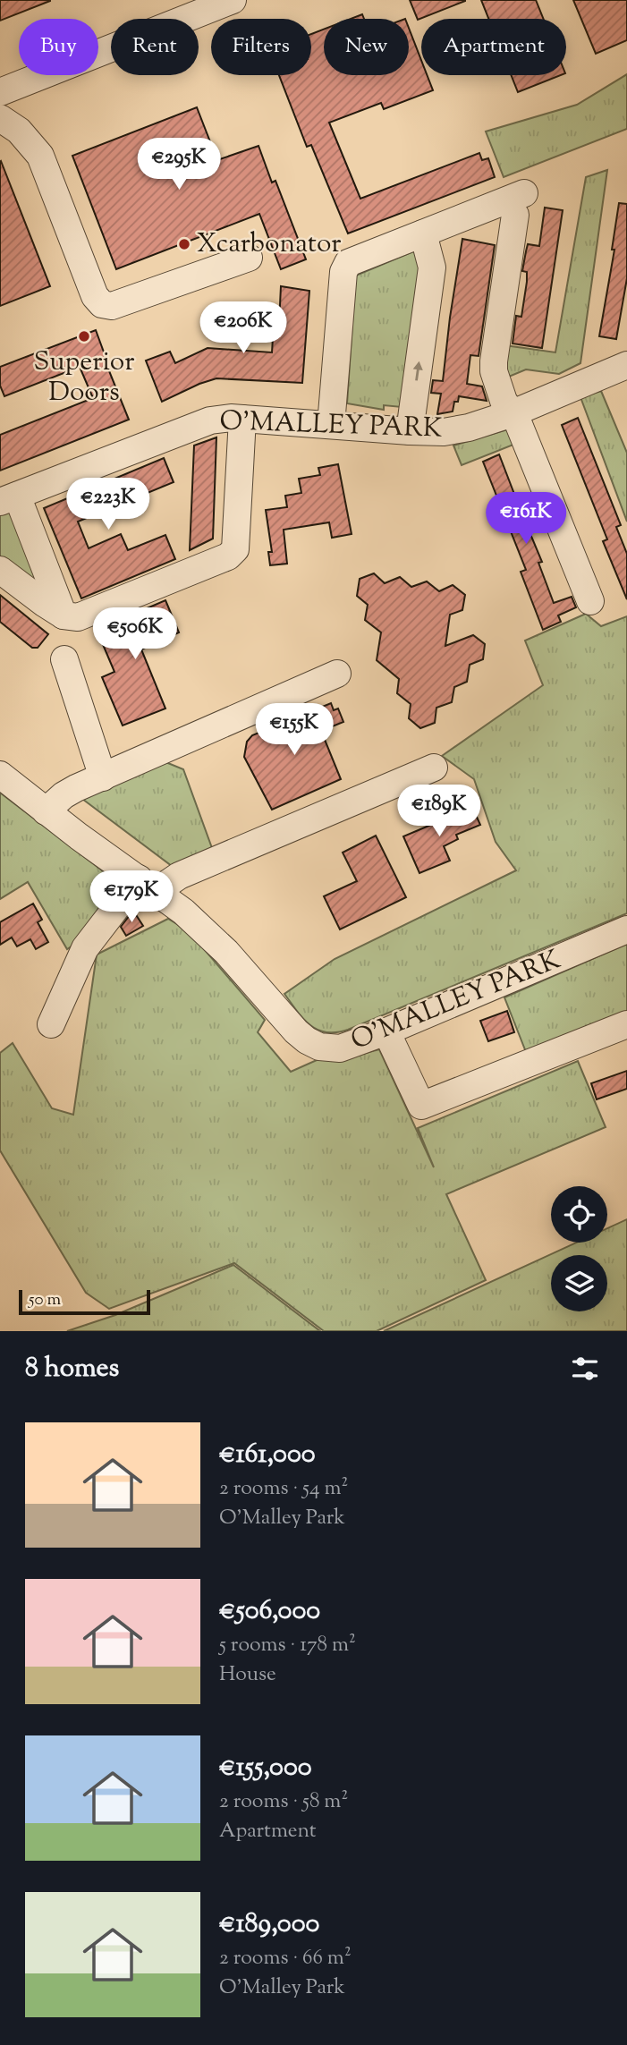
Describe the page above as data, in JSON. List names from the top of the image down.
{
  "streets": {
    "street": ["O'MALLEY PARK"]
  },
  "places": ["Xcarbonator", "Superior Doors"],
  "scale_bar": "50 m",
  "page": {
    "chip": [
      "Buy",
      "Rent",
      "Filters",
      "New",
      "Apartment"
    ],
    "price": [
      "€295K",
      "€206K",
      "€223K",
      "€161K",
      "€506K",
      "€155K",
      "€189K",
      "€179K"
    ],
    "scale": "50 m",
    "heading": "8 homes",
    "list": [
      {
        "name": "€161,000",
        "note": "2 rooms · 54 m² · O'Malley Park"
      },
      {
        "name": "€506,000",
        "note": "5 rooms · 178 m² · House"
      },
      {
        "name": "€155,000",
        "note": "2 rooms · 58 m² · Apartment"
      },
      {
        "name": "€189,000",
        "note": "2 rooms · 66 m² · O'Malley Park"
      }
    ]
  }
}
